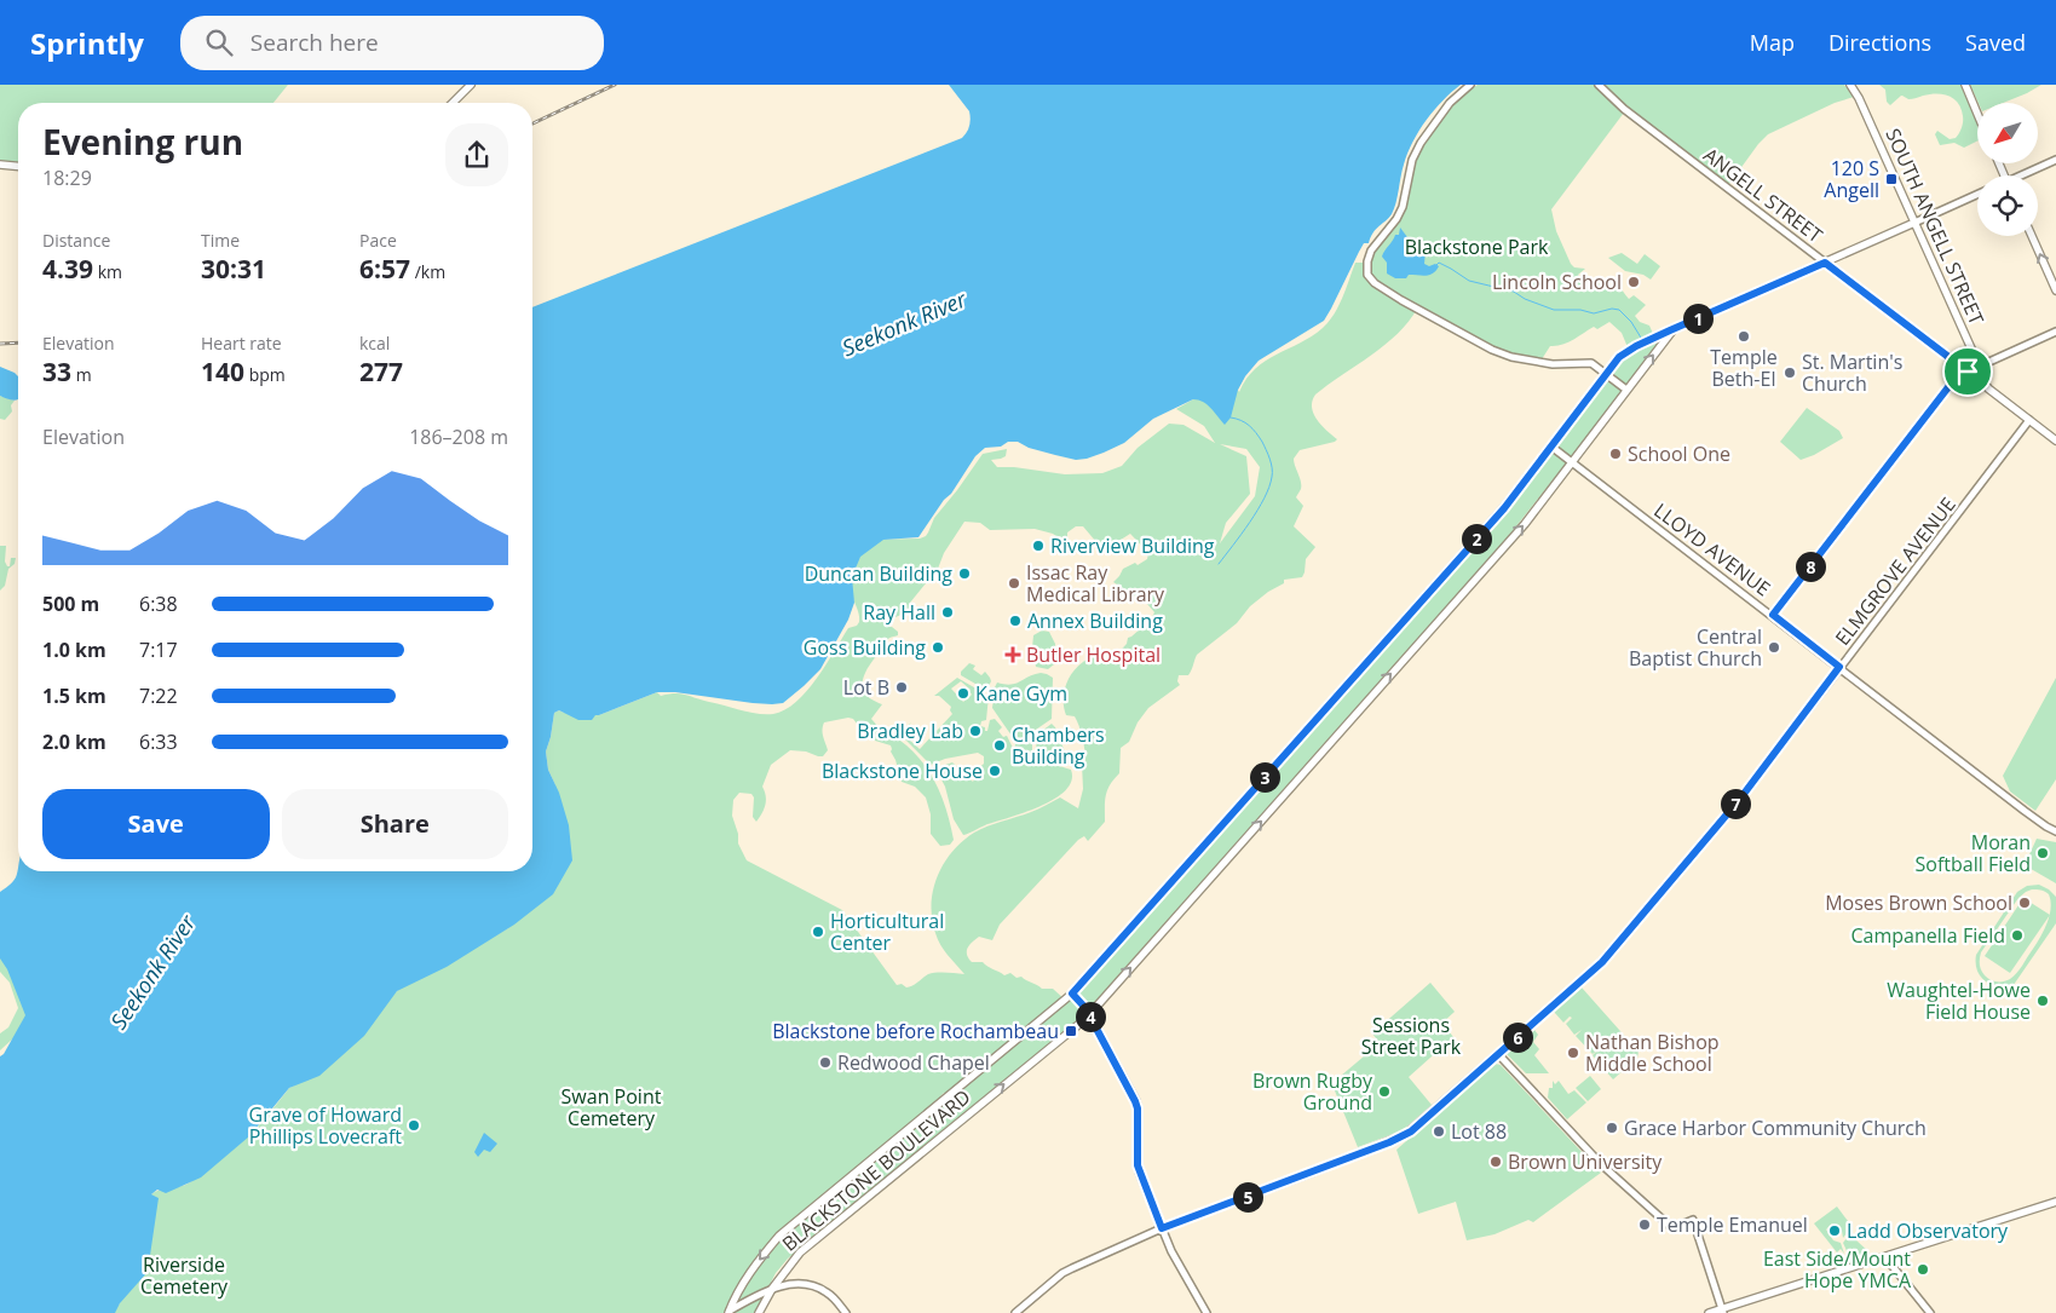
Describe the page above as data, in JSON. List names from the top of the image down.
{
  "streets": {
    "main road": ["SOUTH ANGELL STREET", "BLACKSTONE BOULEVARD"],
    "street": ["ANGELL STREET", "LLOYD AVENUE", "ELMGROVE AVENUE"]
  },
  "crossings": [
    ["LLOYD AVENUE", "ELMGROVE AVENUE"],
    ["LLOYD AVENUE", "BLACKSTONE BOULEVARD"]
  ],
  "water": ["Seekonk River"],
  "parks": [
    "Blackstone Park",
    "Sessions Street Park",
    "Swan Point Cemetery",
    "Riverside Cemetery"
  ],
  "places": {
    "transit": ["120 S Angell", "Blackstone before Rochambeau"],
    "other": [
      "Lincoln School",
      "Temple Beth-El",
      "St. Martin's Church",
      "School One",
      "Riverview Building",
      "Duncan Building",
      "Issac Ray Medical Library",
      "Ray Hall",
      "Annex Building",
      "Goss Building",
      "Central Baptist Church",
      "Lot B",
      "Kane Gym",
      "Bradley Lab",
      "Chambers Building",
      "Blackstone House",
      "Moran Softball Field",
      "Moses Brown School",
      "Horticultural Center",
      "Campanella Field",
      "Waughtel-Howe Field House",
      "Nathan Bishop Middle School",
      "Redwood Chapel",
      "Brown Rugby Ground",
      "Grave of Howard Phillips Lovecraft",
      "Grace Harbor Community Church",
      "Lot 88",
      "Brown University",
      "Temple Emanuel",
      "Ladd Observatory",
      "East Side/Mount Hope YMCA"
    ],
    "health": ["Butler Hospital"]
  },
  "north": "bottom left",
  "page": {
    "header": "Sprintly",
    "search": "Search here",
    "nav": ["Map", "Directions", "Saved"],
    "heading": ["Evening run", "18:29"],
    "stats": [
      ["Distance", "4.39 km"],
      ["Time", "30:31"],
      ["Pace", "6:57 /km"],
      ["Elevation", "33 m"],
      ["Heart rate", "140 bpm"],
      ["kcal", "277"]
    ],
    "pins": [
      "1",
      "2",
      "8",
      "3",
      "7",
      "4",
      "6",
      "5"
    ],
    "chart": ["Elevation", "186–208 m"],
    "list": [
      {
        "name": "500 m",
        "note": "6:38"
      },
      {
        "name": "1.0 km",
        "note": "7:17"
      },
      {
        "name": "1.5 km",
        "note": "7:22"
      },
      {
        "name": "2.0 km",
        "note": "6:33"
      }
    ],
    "buttons": ["Save", "Share"]
  }
}
